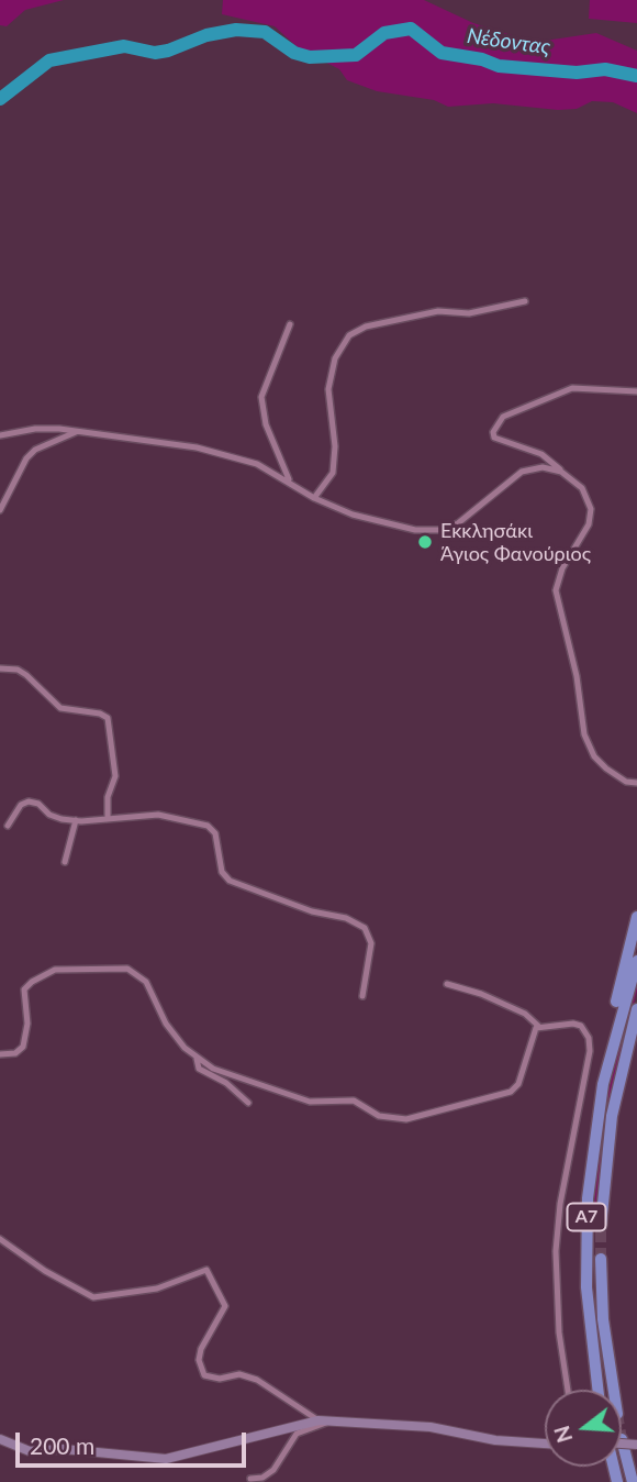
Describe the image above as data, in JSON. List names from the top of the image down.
{
  "streets": {
    "highway": ["Α7"]
  },
  "water": ["Νέδoντας"],
  "places": ["Εκκλησάκι Άγιος Φανούριος"],
  "scale_bar": "200 m",
  "north": "left"
}
